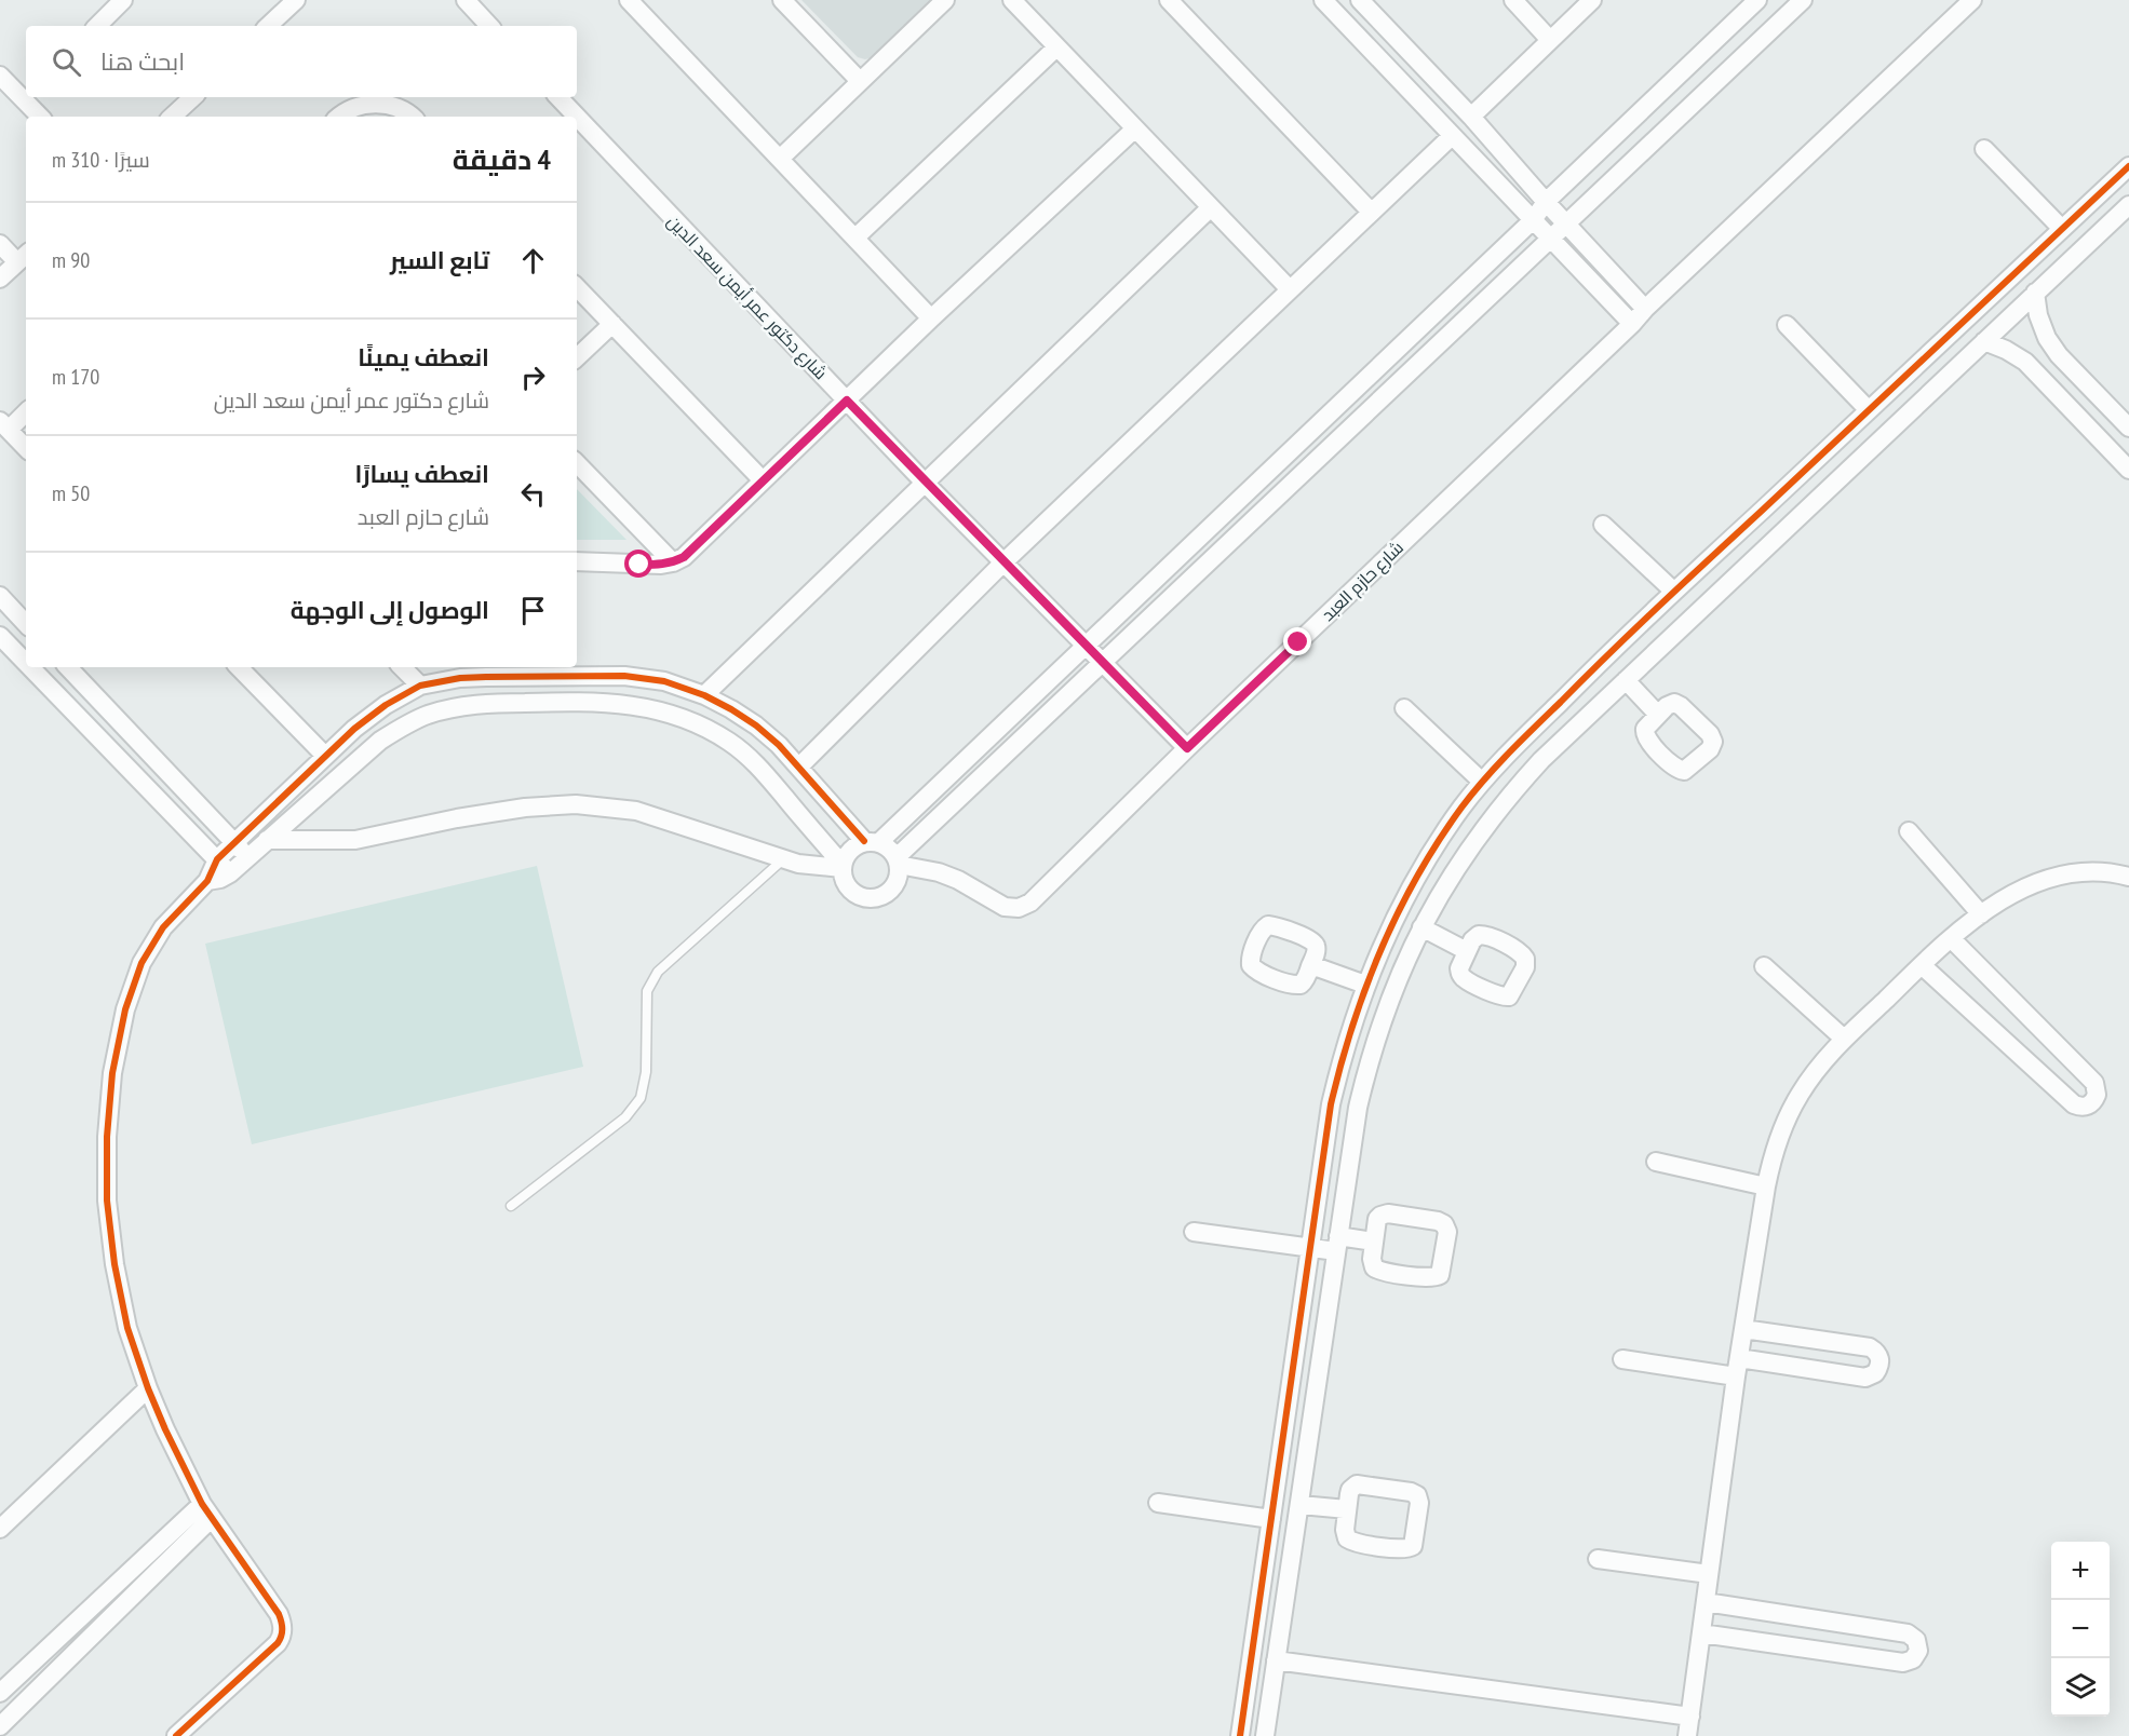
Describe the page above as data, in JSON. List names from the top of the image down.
{
  "streets": {
    "street": ["شارع دكتور عمر أيمن سعد الدين", "شارع حازم العبد"]
  },
  "crossings": [
    ["شارع دكتور عمر أيمن سعد الدين", "شارع حازم العبد"]
  ],
  "page": {
    "search": "ابحث هنا",
    "heading": ["4 دقيقة", "سيرًا · 310 m"],
    "list": [
      ["تابع السير", "90 m"],
      ["انعطف يمينًا", "شارع دكتور عمر أيمن سعد الدين", "170 m"],
      ["انعطف يسارًا", "شارع حازم العبد", "50 m"],
      "الوصول إلى الوجهة"
    ],
    "map_buttons": ["+", "−"]
  }
}
